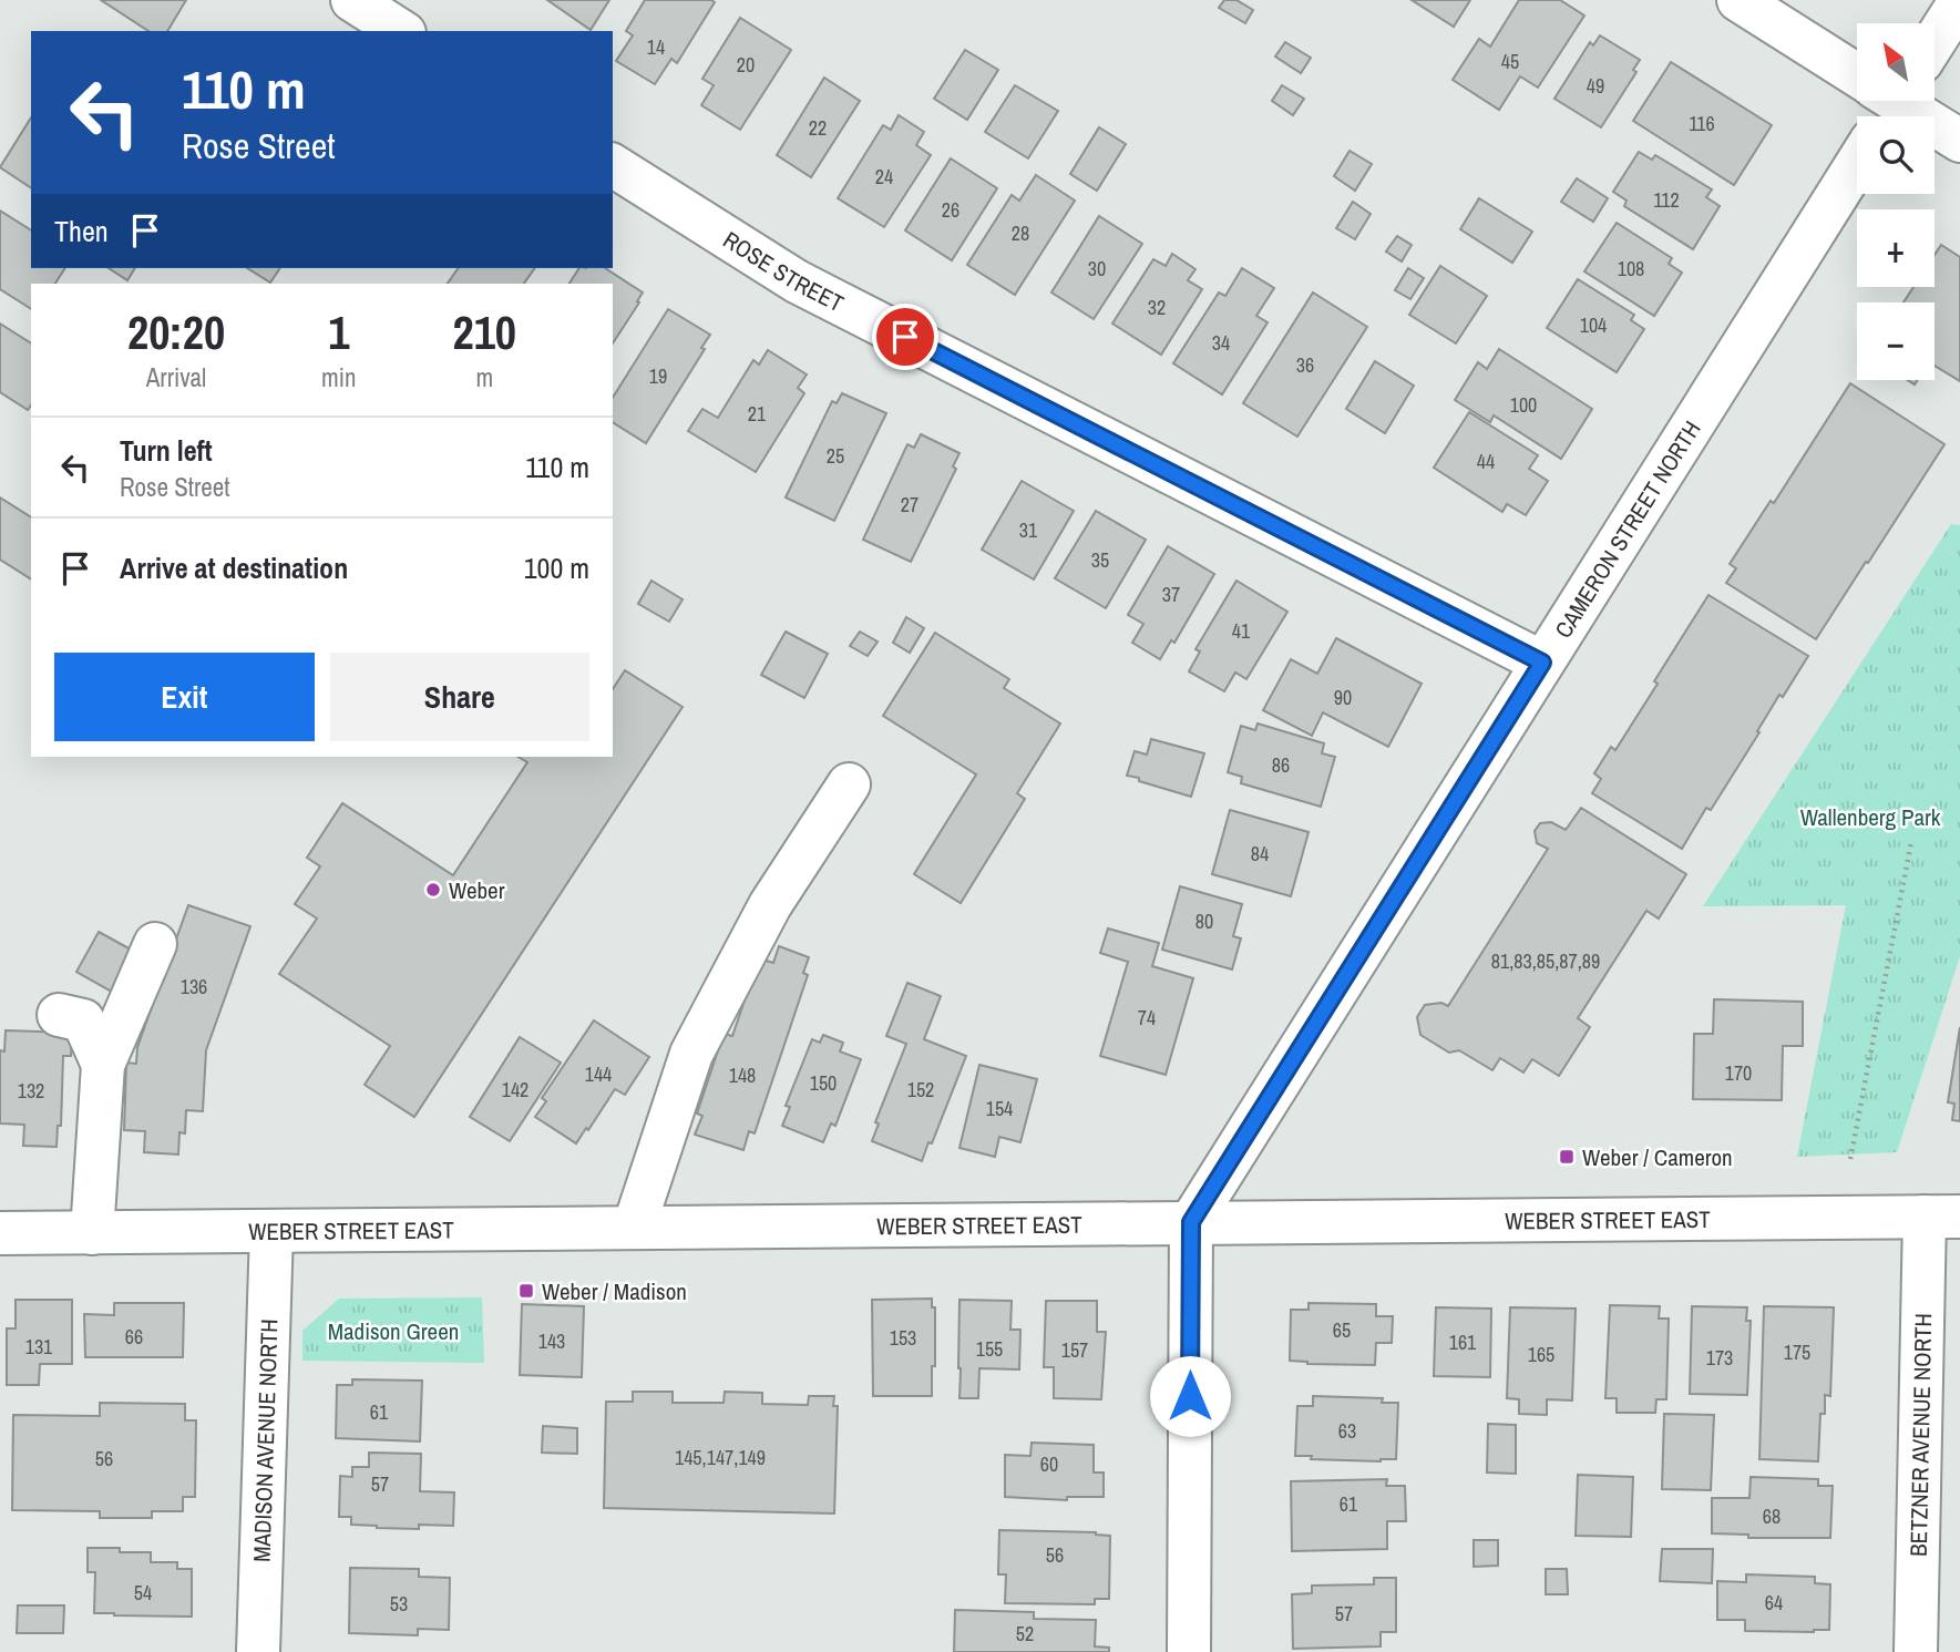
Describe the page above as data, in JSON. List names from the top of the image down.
{
  "streets": {
    "street": [
      "ROSE STREET",
      "CAMERON STREET NORTH",
      "WEBER STREET EAST",
      "BETZNER AVENUE NORTH",
      "MADISON AVENUE NORTH"
    ]
  },
  "crossings": [
    ["ROSE STREET", "CAMERON STREET NORTH"],
    ["CAMERON STREET NORTH", "WEBER STREET EAST"],
    ["WEBER STREET EAST", "BETZNER AVENUE NORTH"],
    ["WEBER STREET EAST", "MADISON AVENUE NORTH"]
  ],
  "parks": ["Wallenberg Park", "Madison Green"],
  "places": {
    "other": ["Weber"],
    "transit": ["Weber / Cameron", "Weber / Madison"]
  },
  "house_numbers": [
    "14",
    "45",
    "20",
    "49",
    "116",
    "22",
    "24",
    "112",
    "26",
    "28",
    "30",
    "108",
    "32",
    "104",
    "34",
    "36",
    "19",
    "100",
    "21",
    "25",
    "44",
    "27",
    "31",
    "35",
    "37",
    "41",
    "90",
    "86",
    "84",
    "80",
    "81,83,85,87,89",
    "136",
    "74",
    "170",
    "144",
    "148",
    "150",
    "142",
    "152",
    "132",
    "154",
    "65",
    "66",
    "153",
    "143",
    "161",
    "131",
    "155",
    "157",
    "175",
    "165",
    "173",
    "61",
    "63",
    "145,147,149",
    "56",
    "60",
    "57",
    "61",
    "68",
    "56",
    "54",
    "64",
    "53",
    "57",
    "52"
  ],
  "north": "top left",
  "page": {
    "map_buttons": ["+", "−"],
    "turn": ["110 m", "Rose Street"],
    "then": "Then",
    "eta": [
      "20:20",
      "Arrival",
      "1",
      "min",
      "210",
      "m"
    ],
    "list": [
      {
        "name": "Turn left",
        "note": "Rose Street",
        "value": "110 m"
      },
      {
        "name": "Arrive at destination",
        "value": "100 m"
      }
    ],
    "buttons": ["Exit", "Share"]
  }
}
